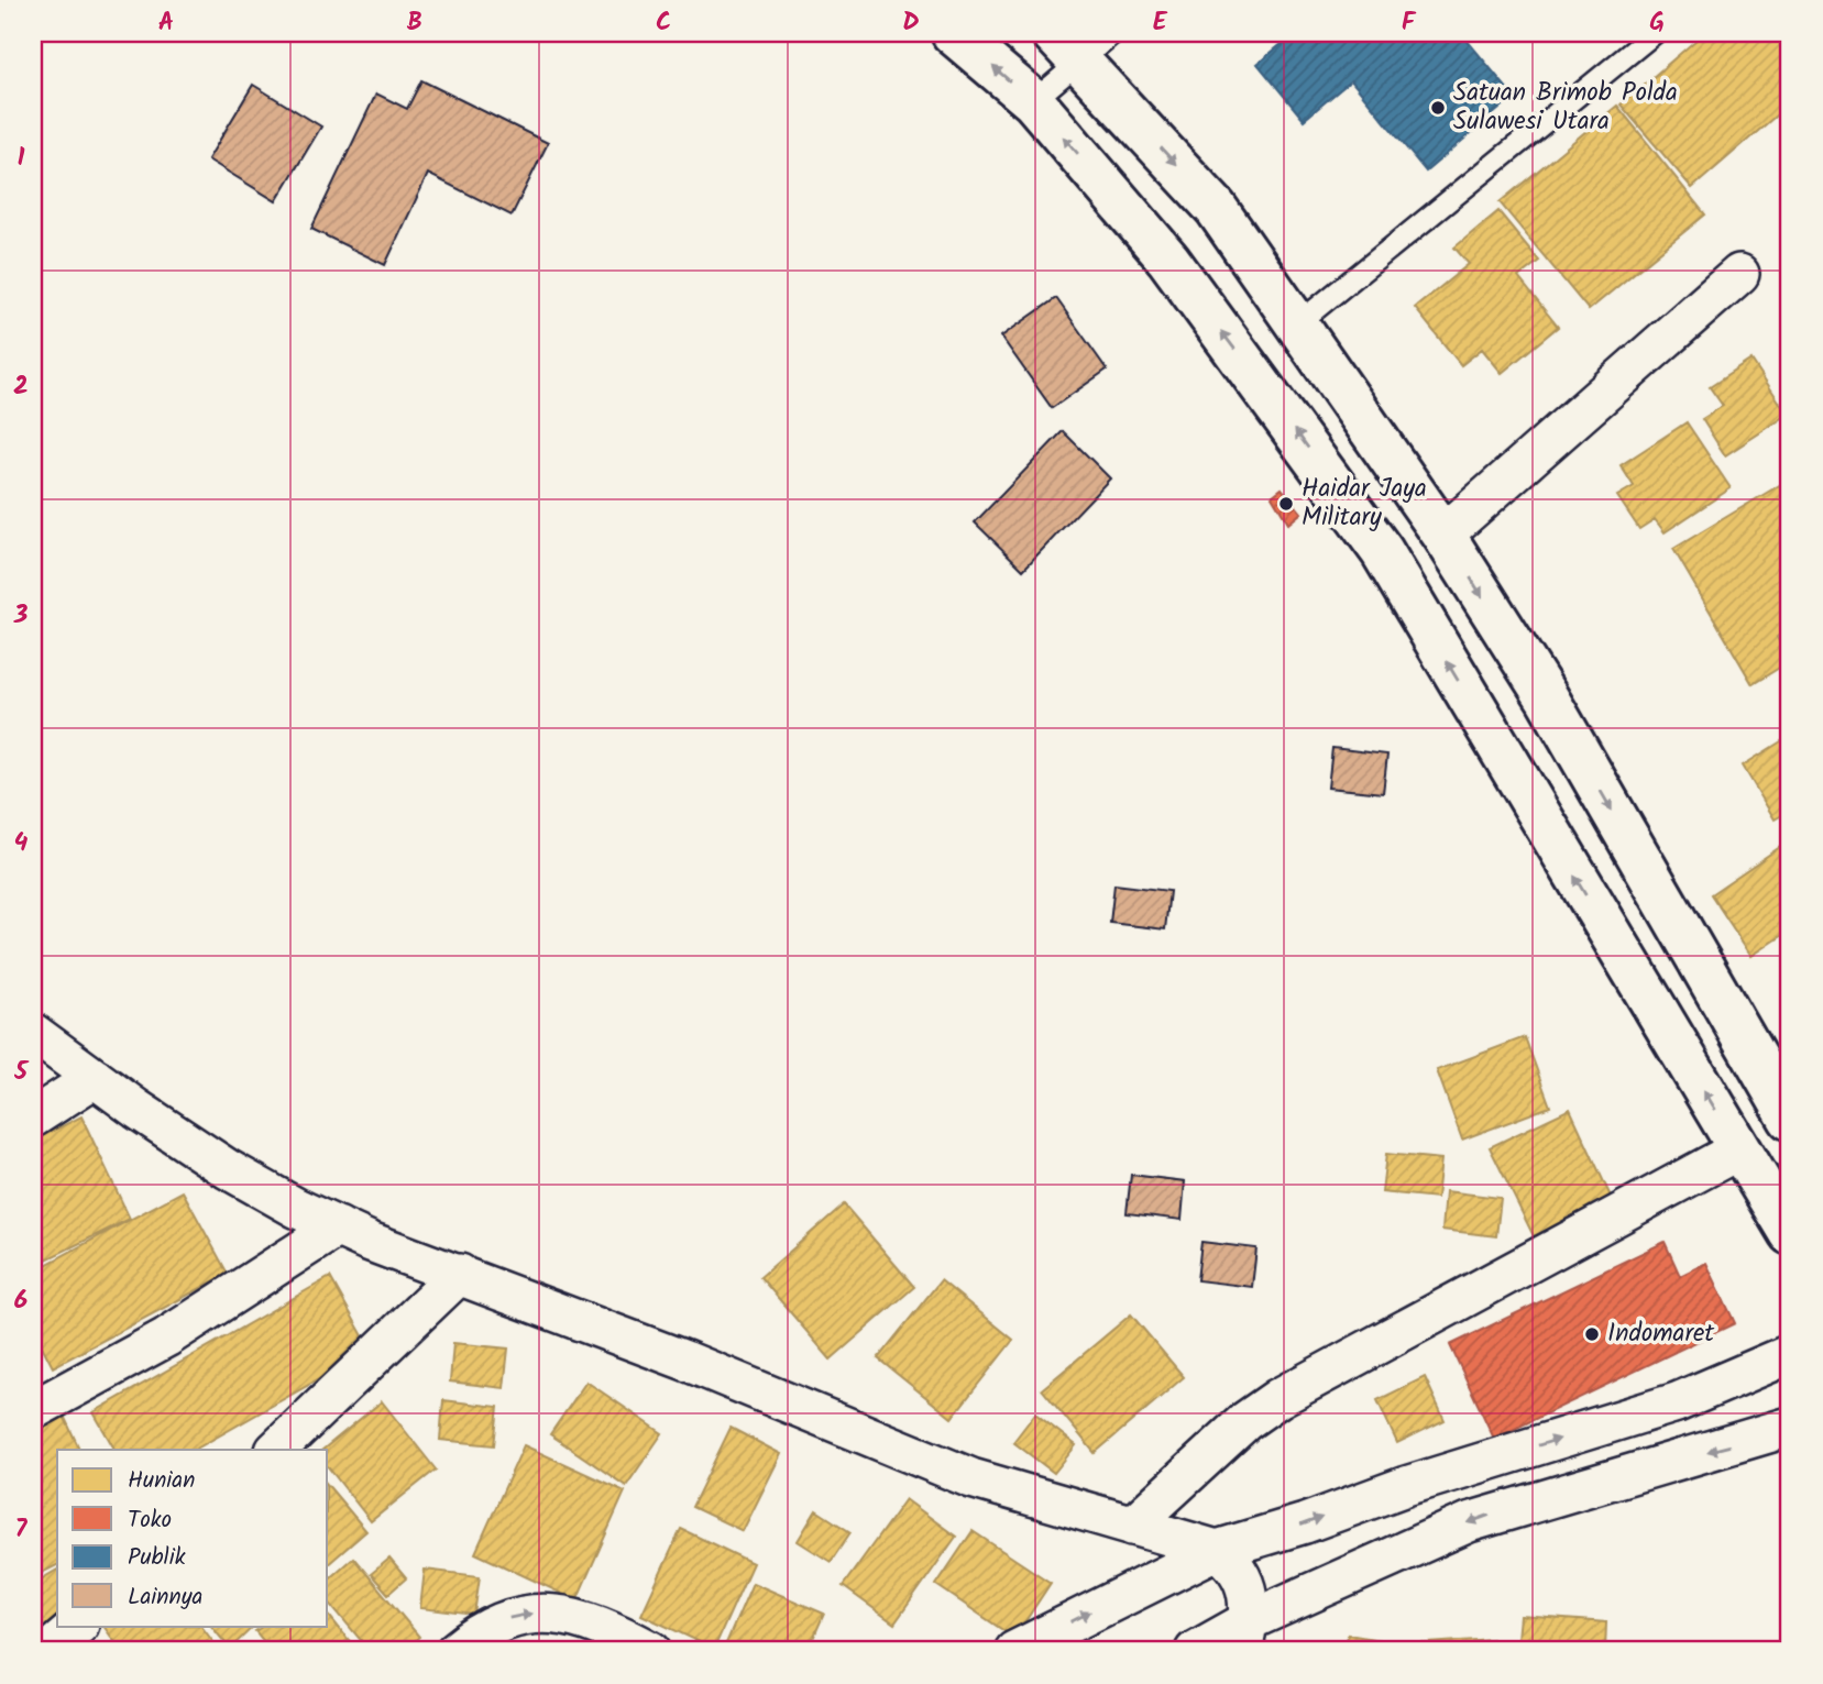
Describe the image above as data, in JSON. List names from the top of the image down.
{
  "places": ["Satuan Brimob Polda Sulawesi Utara", "Haidar Jaya Military", "Indomaret"],
  "legend": [
    "Hunian",
    "Toko",
    "Publik",
    "Lainnya"
  ],
  "grid": {
    "columns": [
      "A",
      "B",
      "C",
      "D",
      "E",
      "F",
      "G"
    ],
    "rows": [
      "1",
      "2",
      "3",
      "4",
      "5",
      "6",
      "7"
    ]
  }
}
